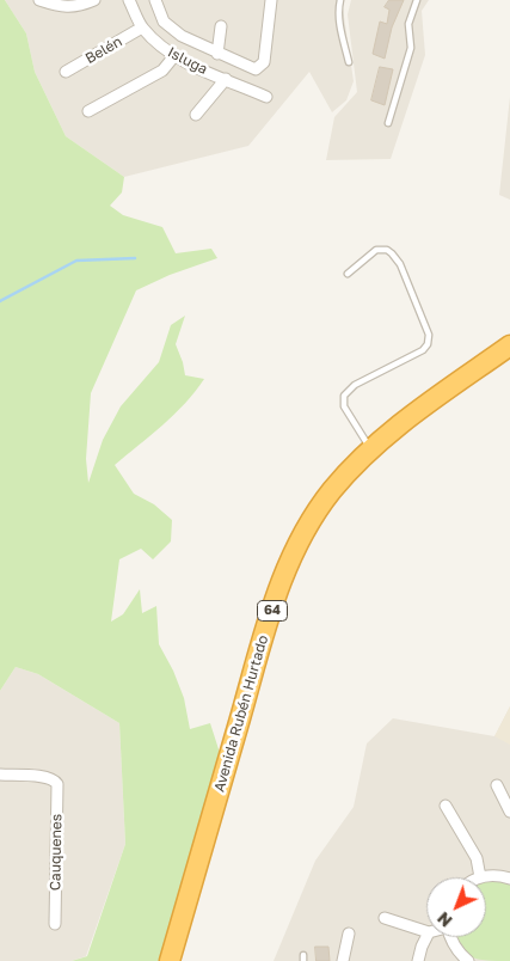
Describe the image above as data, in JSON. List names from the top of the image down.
{
  "streets": {
    "highway": ["64", "Avenida Rubén Hurtado"],
    "street": ["Belén", "Isluga", "Cauquenes"]
  },
  "crossings": [
    ["Belén", "Isluga"]
  ],
  "north": "bottom left"
}
